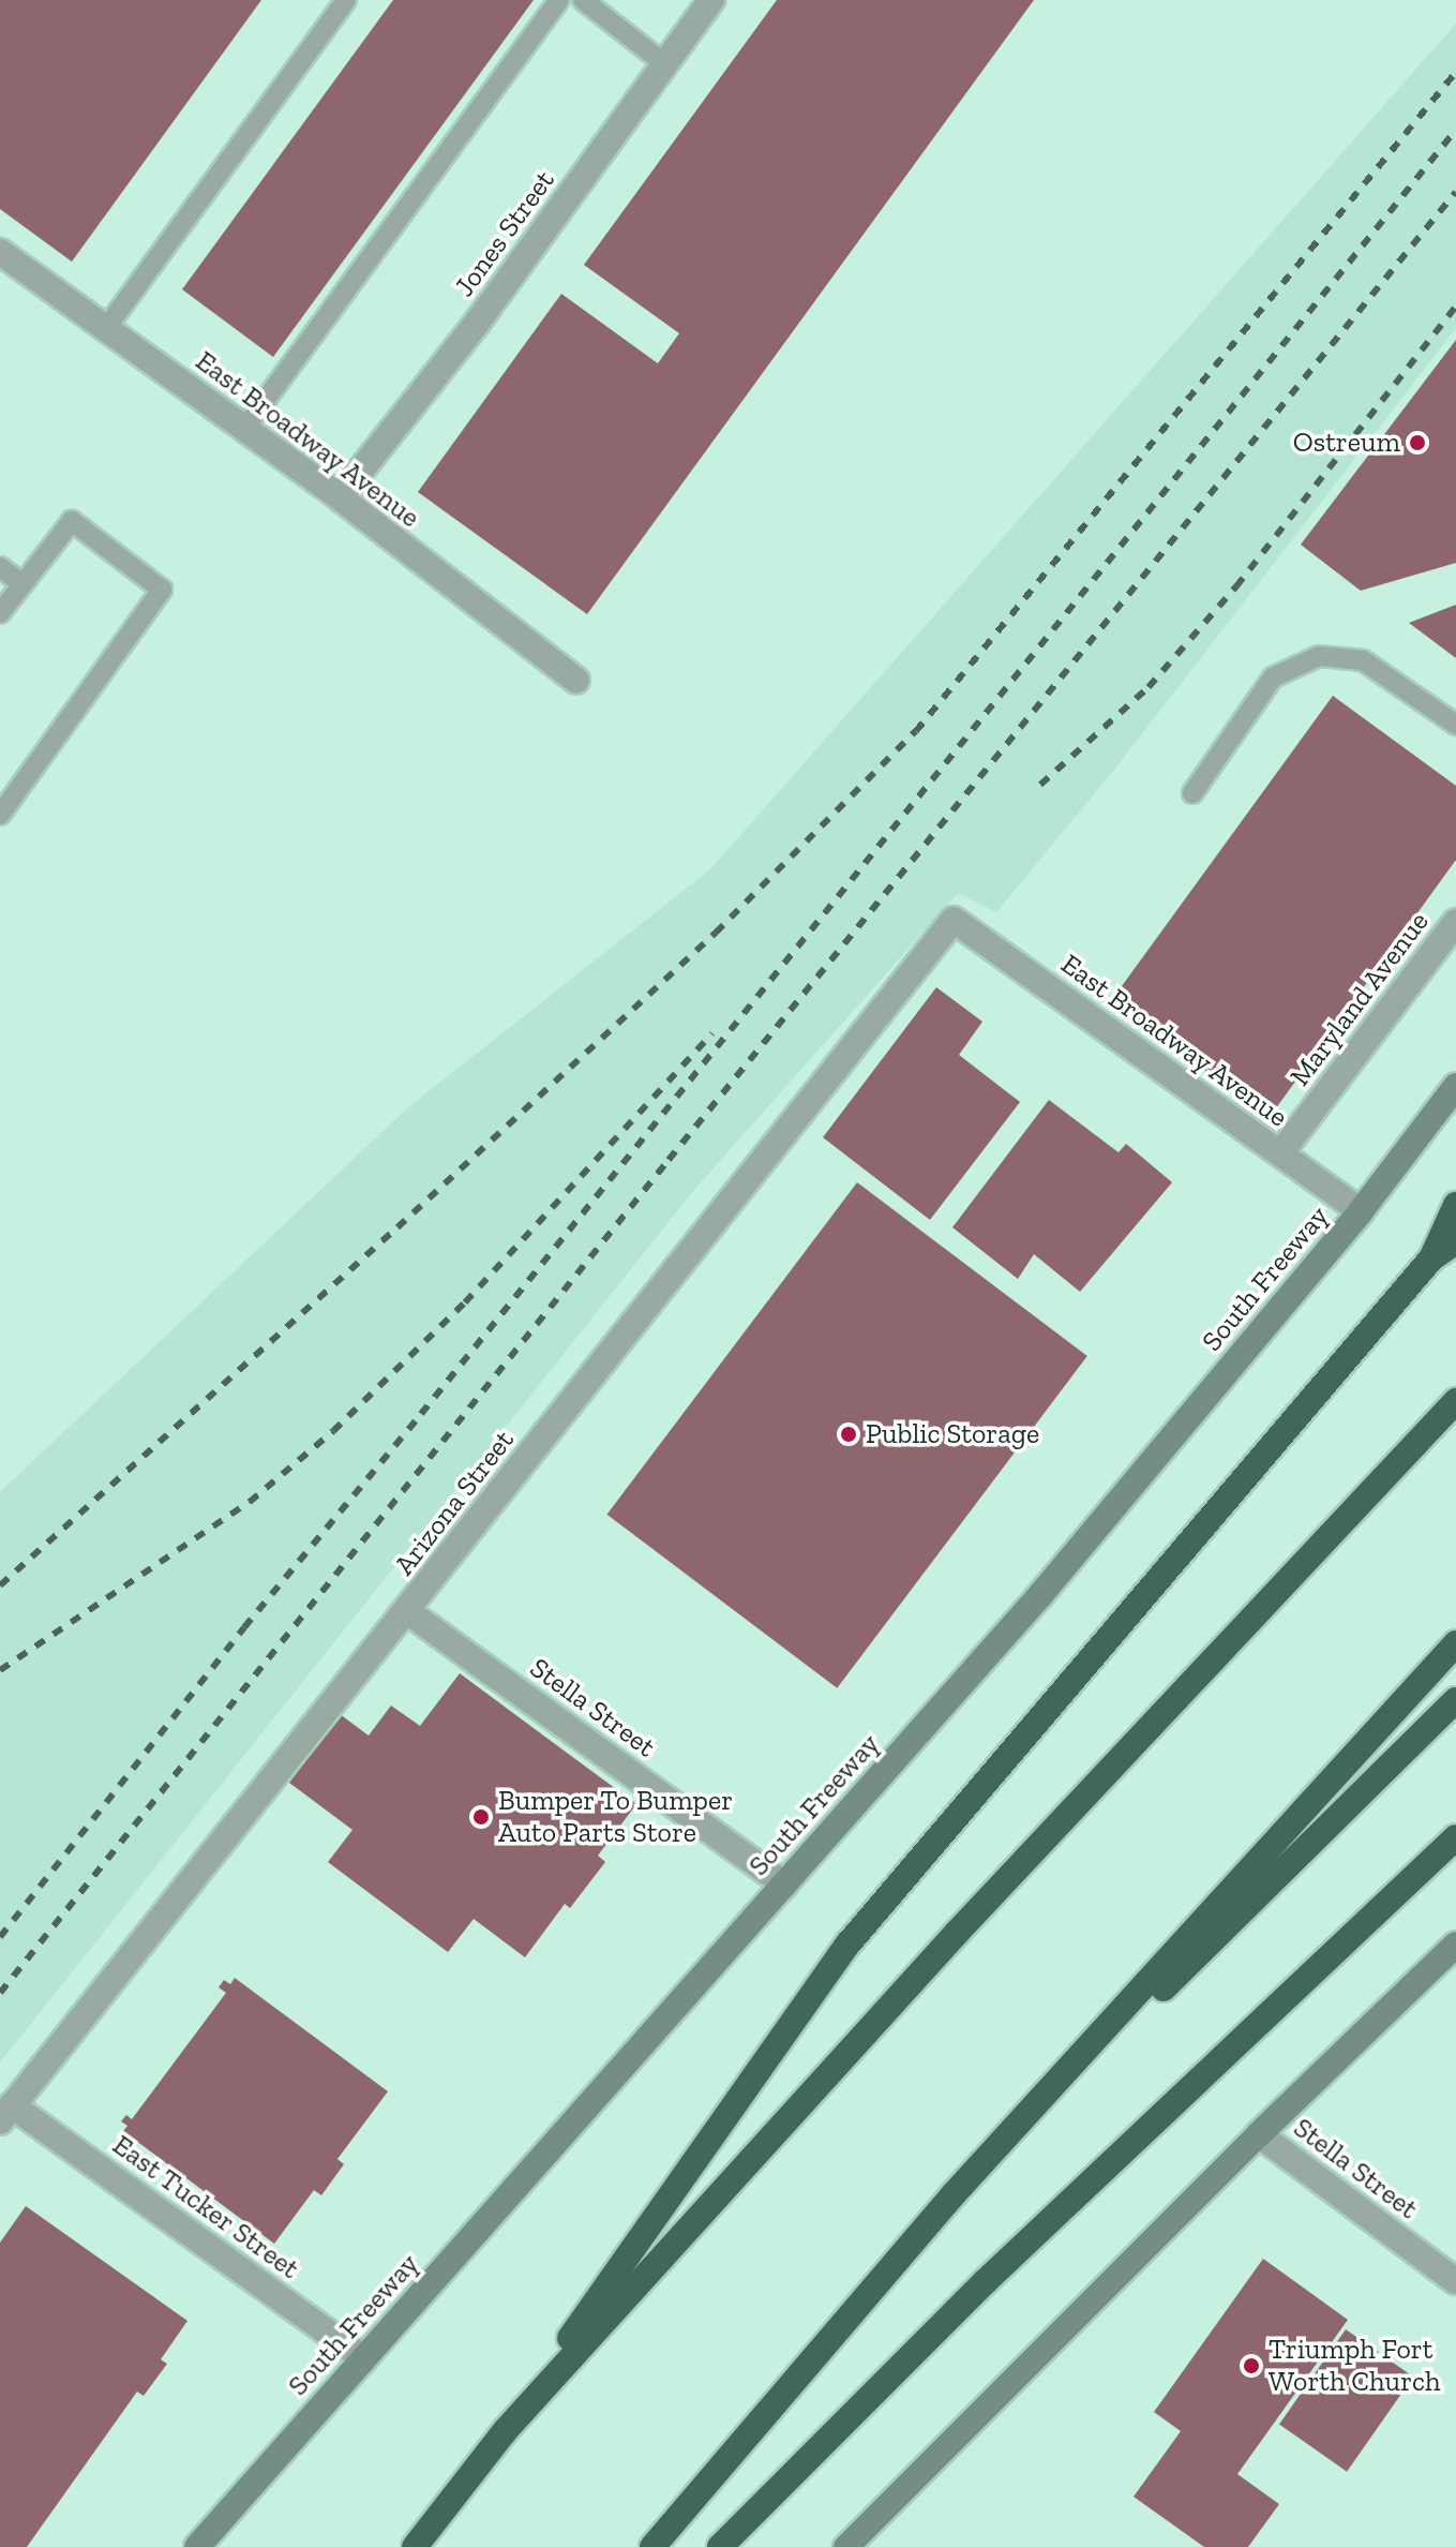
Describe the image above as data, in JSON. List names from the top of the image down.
{
  "streets": {
    "main road": ["South Freeway"],
    "street": [
      "Jones Street",
      "East Broadway Avenue",
      "Maryland Avenue",
      "Arizona Street",
      "Stella Street",
      "East Tucker Street"
    ]
  },
  "crossings": [
    ["Jones Street", "East Broadway Avenue"],
    ["East Broadway Avenue", "Maryland Avenue"],
    ["East Broadway Avenue", "South Freeway"],
    ["East Broadway Avenue", "Arizona Street"],
    ["South Freeway", "Stella Street"],
    ["South Freeway", "East Tucker Street"],
    ["Arizona Street", "Stella Street"],
    ["Arizona Street", "East Tucker Street"]
  ],
  "places": [
    "Ostreum",
    "Public Storage",
    "Bumper To Bumper Auto Parts Store",
    "Triumph Fort Worth Church"
  ]
}
